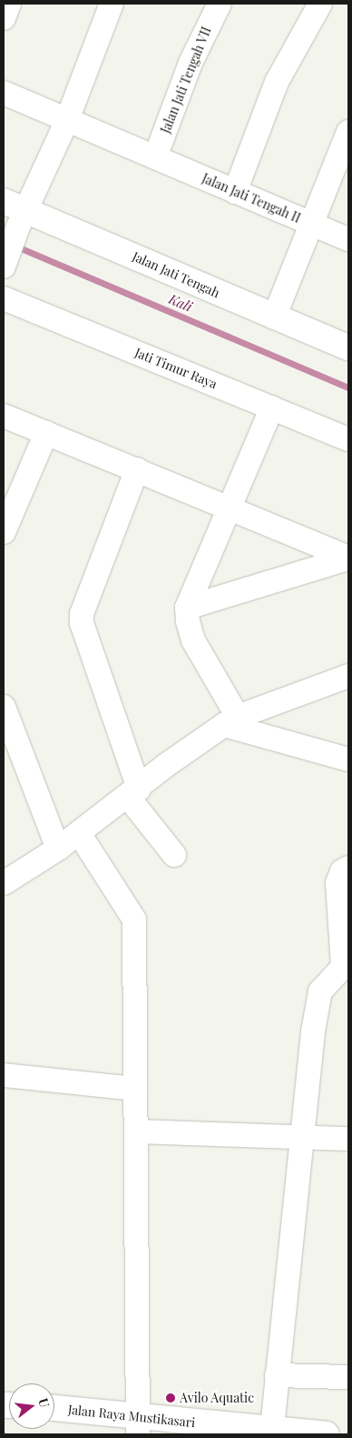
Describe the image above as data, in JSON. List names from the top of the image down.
{
  "streets": {
    "street": [
      "Jalan Jati Tengah VII",
      "Jalan Jati Tengah II",
      "Jalan Jati Tengah",
      "Jati Timur Raya",
      "Jalan Raya Mustikasari"
    ]
  },
  "crossings": [
    ["Jalan Jati Tengah VII", "Jalan Jati Tengah II"]
  ],
  "water": ["Kali"],
  "places": ["Avilo Aquatic"],
  "north": "right"
}
